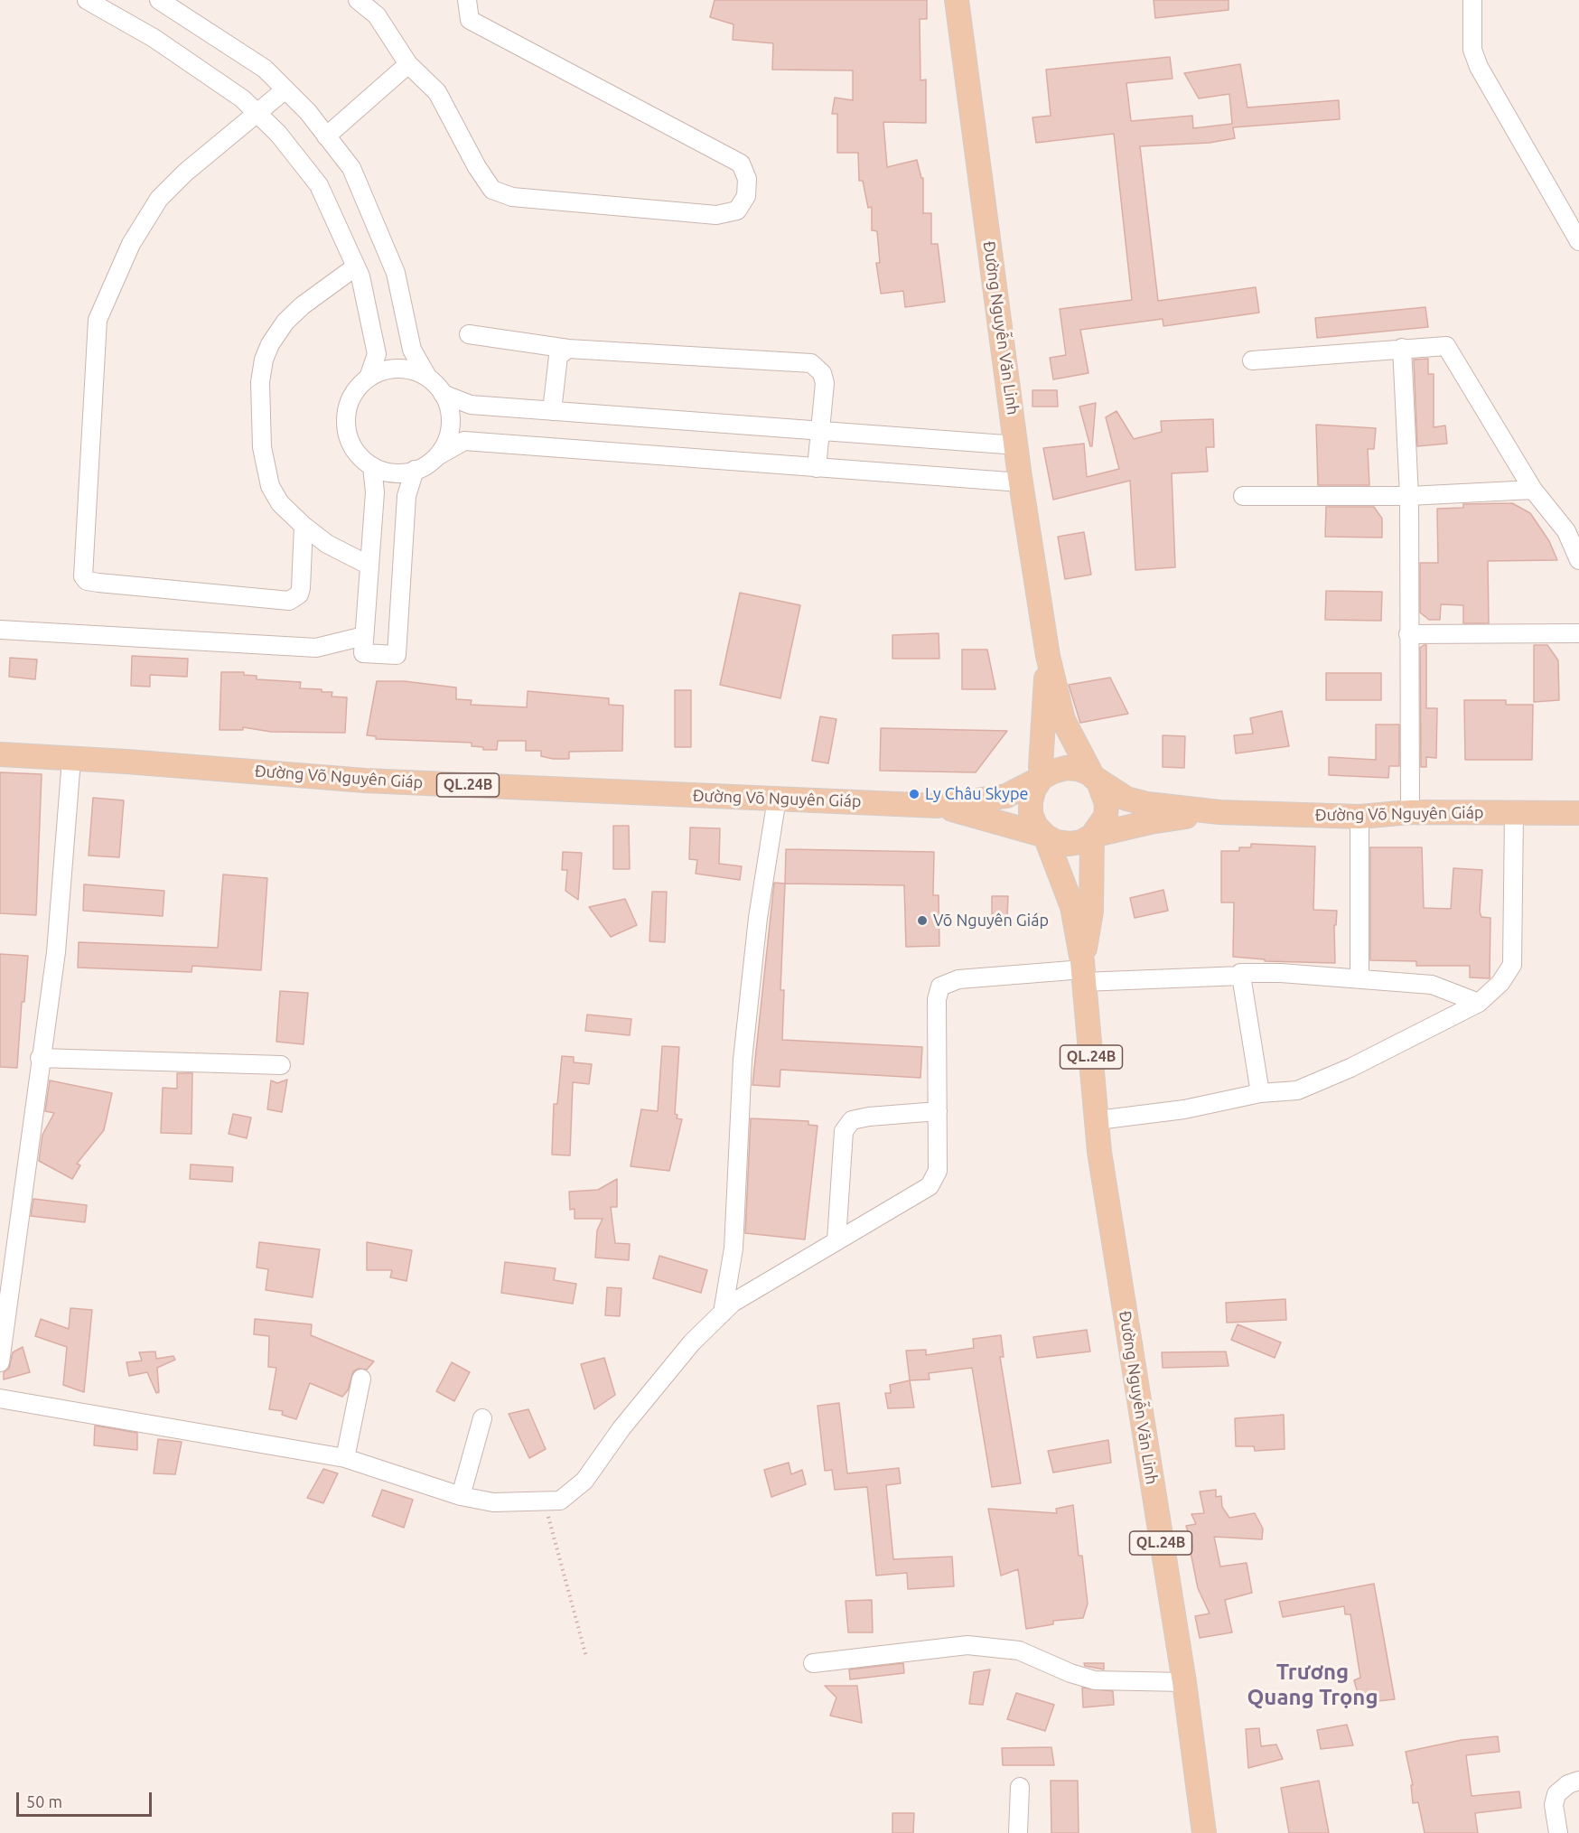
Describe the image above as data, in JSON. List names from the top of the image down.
{
  "streets": {
    "main road": ["Đường Nguyễn Văn Linh", "Đường Võ Nguyên Giáp", "QL.24B"]
  },
  "crossings": [
    ["Đường Nguyễn Văn Linh", "Đường Võ Nguyên Giáp"],
    ["Đường Nguyễn Văn Linh", "QL.24B"],
    ["Đường Võ Nguyên Giáp", "QL.24B"]
  ],
  "districts": ["Trương Quang Trọng"],
  "places": ["Ly Châu Skype", "Võ Nguyên Giáp"],
  "scale_bar": "50 m"
}
